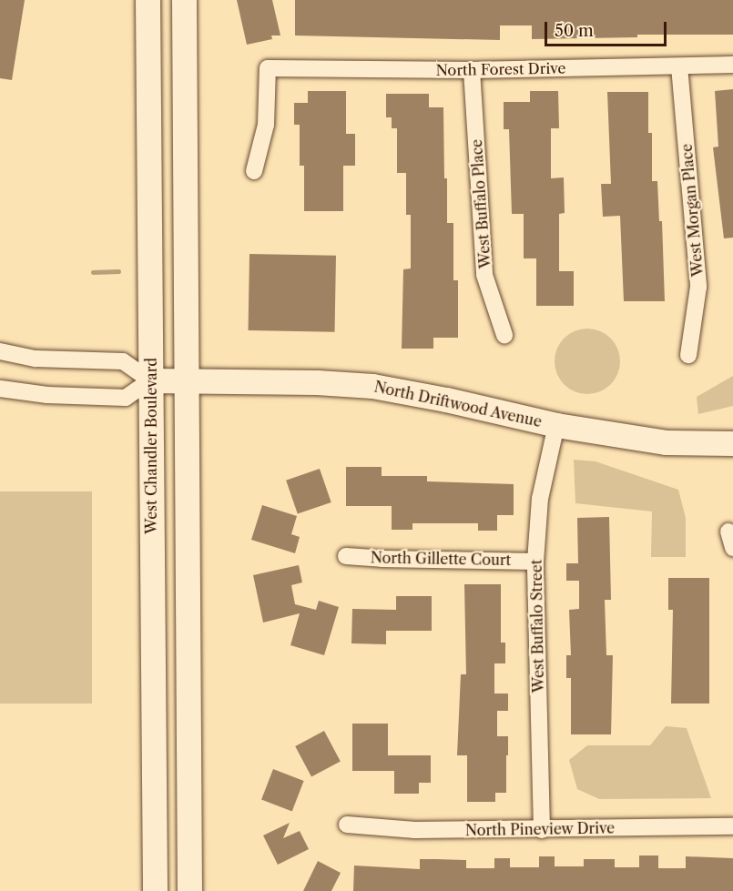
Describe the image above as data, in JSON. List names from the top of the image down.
{
  "streets": {
    "main road": ["North Driftwood Avenue", "West Chandler Boulevard"],
    "street": [
      "North Forest Drive",
      "West Buffalo Place",
      "West Morgan Place",
      "North Gillette Court",
      "West Buffalo Street",
      "North Pineview Drive"
    ]
  },
  "crossings": [
    ["North Forest Drive", "West Buffalo Place"],
    ["North Forest Drive", "West Morgan Place"],
    ["North Driftwood Avenue", "West Chandler Boulevard"],
    ["North Driftwood Avenue", "West Buffalo Street"],
    ["North Gillette Court", "West Buffalo Street"],
    ["West Buffalo Street", "North Pineview Drive"]
  ],
  "scale_bar": "50 m"
}
